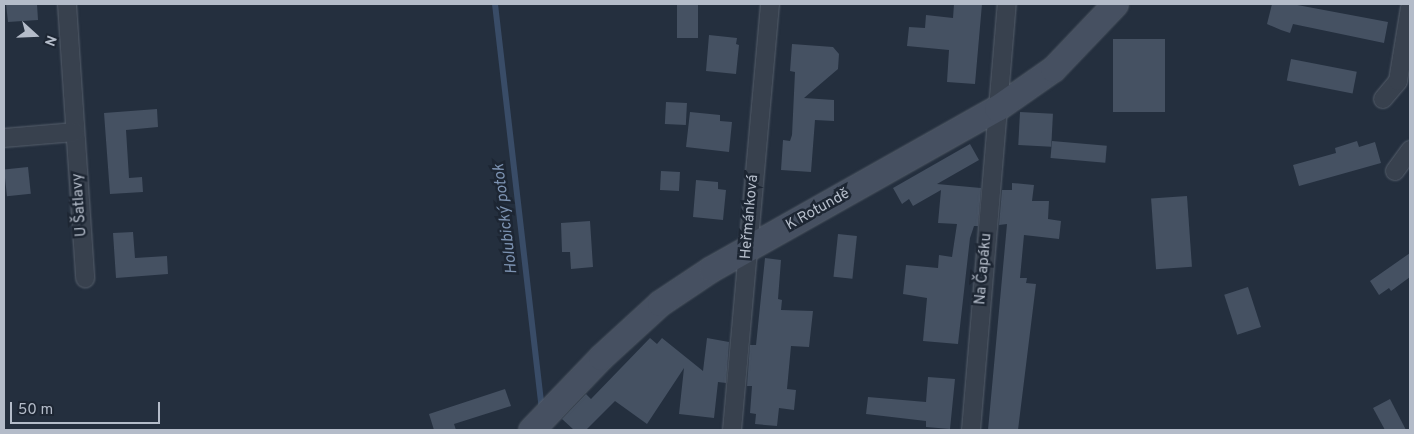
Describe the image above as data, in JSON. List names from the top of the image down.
{
  "streets": {
    "street": [
      "U Šatlavy",
      "K Rotundě",
      "Heřmánková",
      "Na Čapáku"
    ]
  },
  "crossings": [
    ["K Rotundě", "Heřmánková"],
    ["K Rotundě", "Na Čapáku"]
  ],
  "water": ["Holubický potok"],
  "scale_bar": "50 m",
  "north": "right"
}
